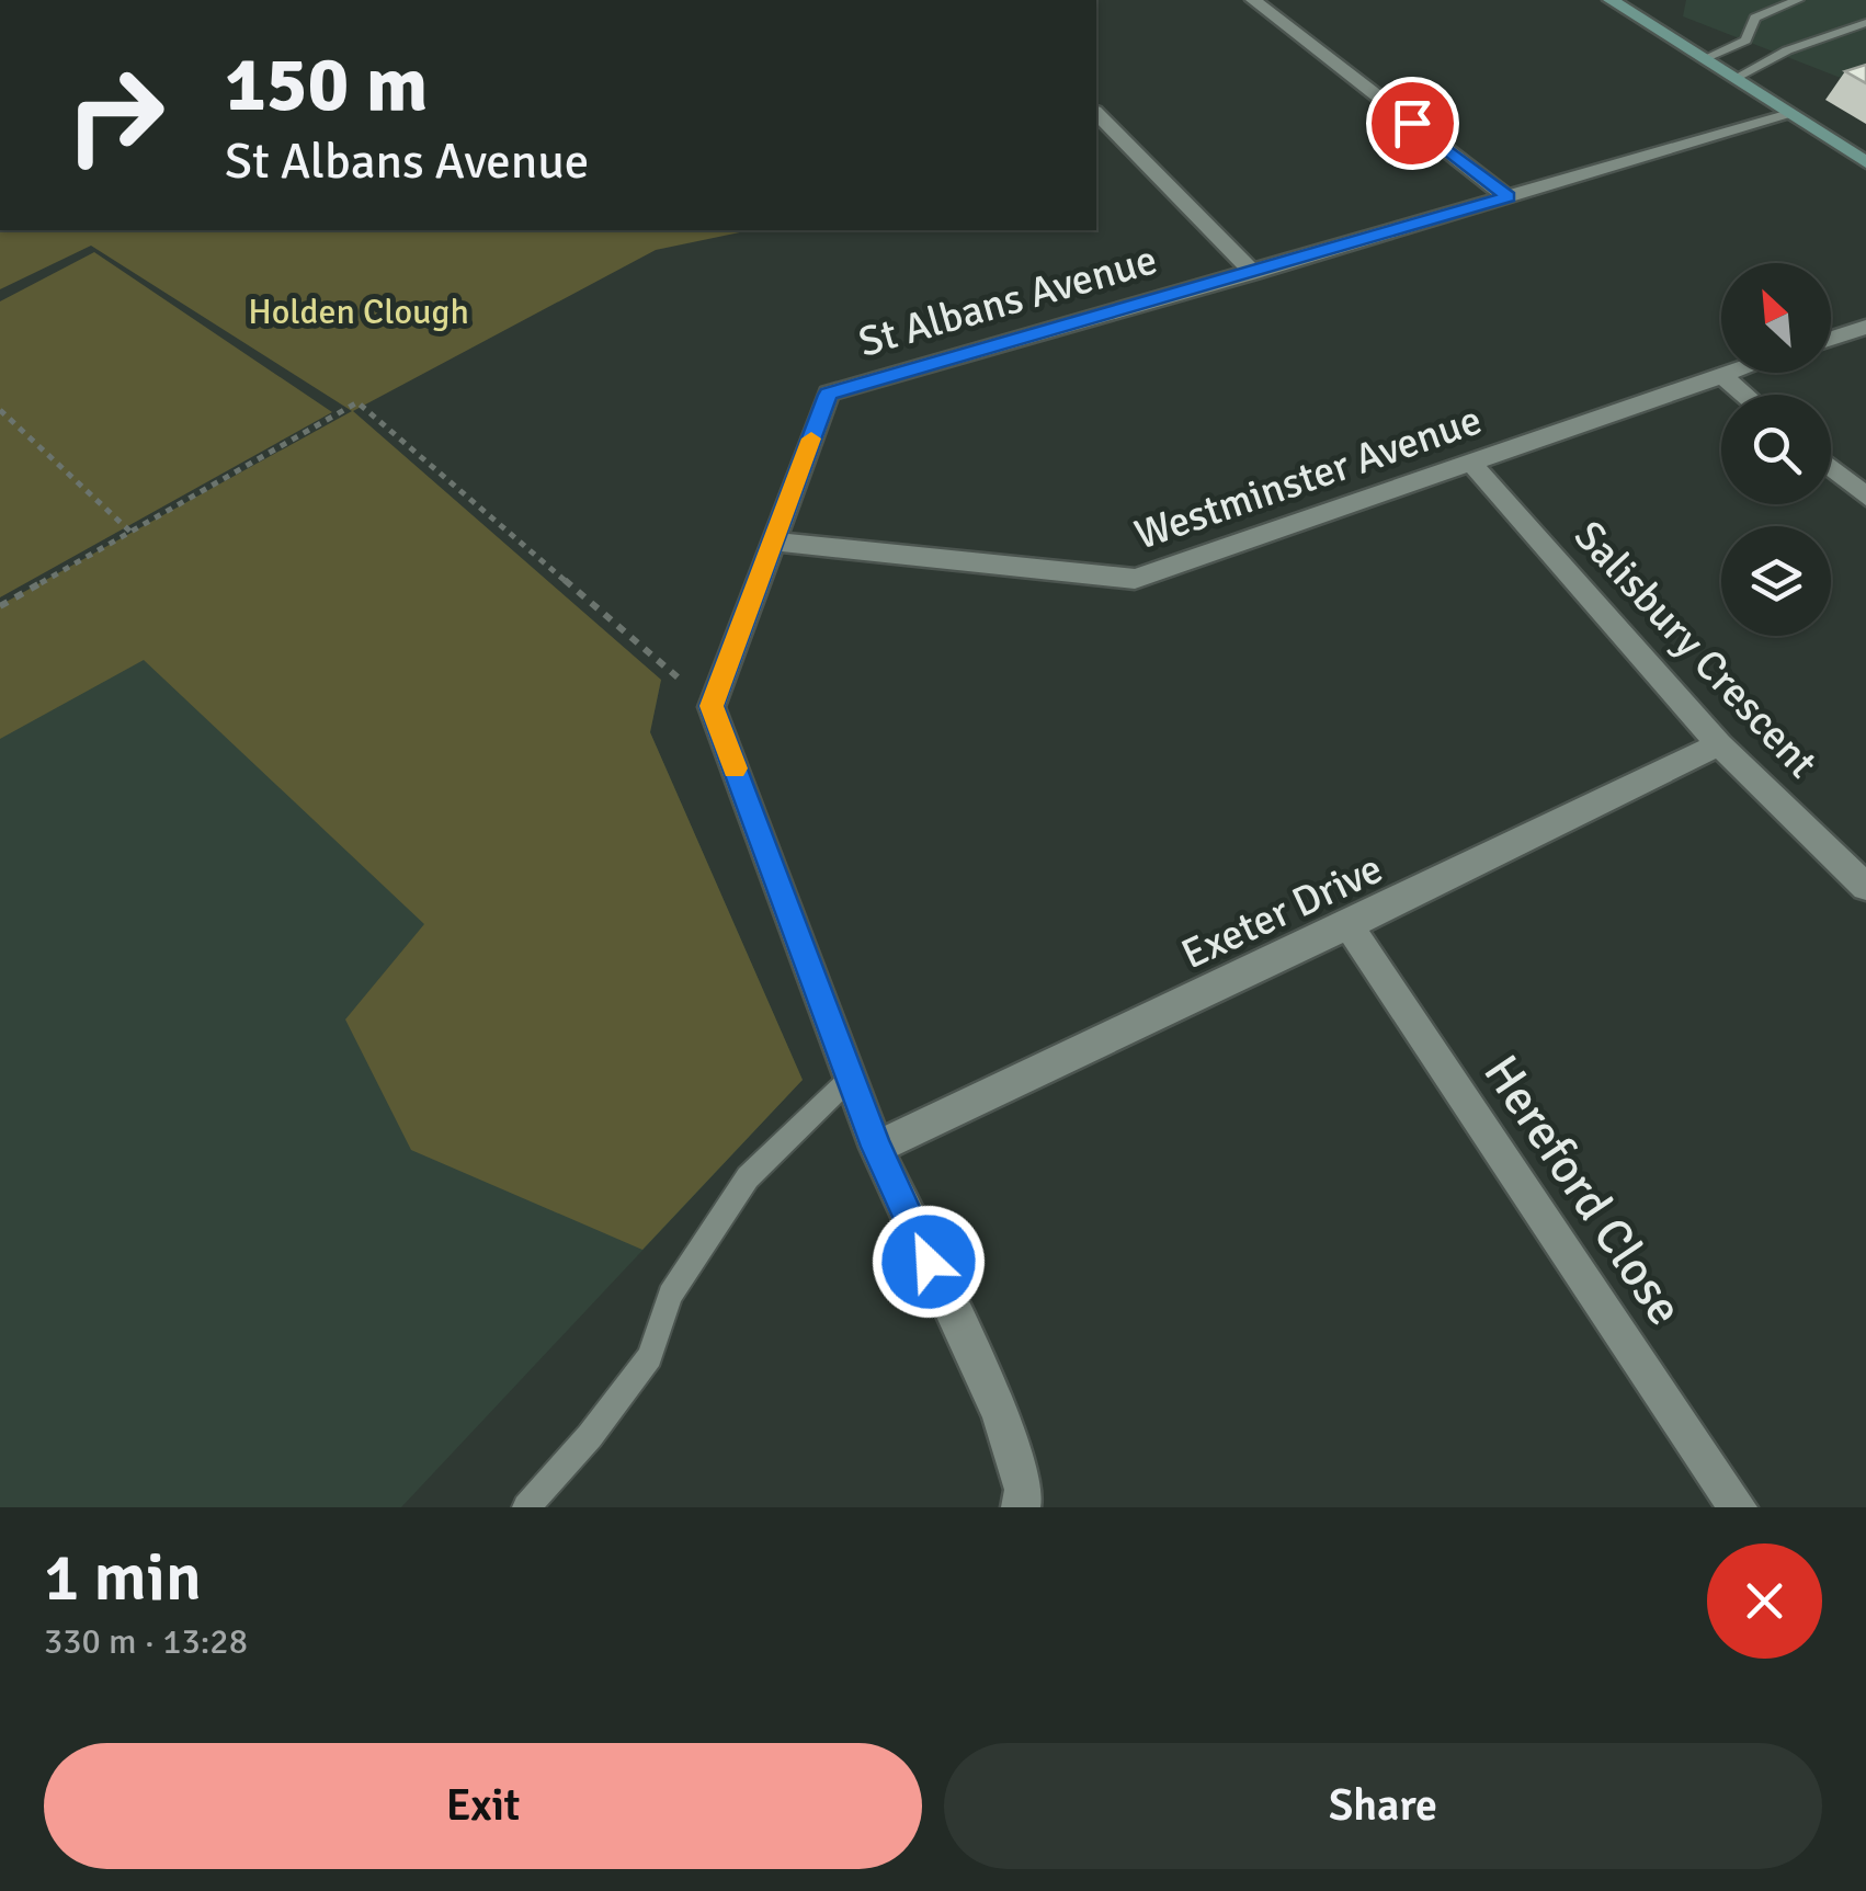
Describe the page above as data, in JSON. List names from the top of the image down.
{
  "streets": {
    "street": [
      "St Albans Avenue",
      "Westminster Avenue",
      "Salisbury Crescent",
      "Exeter Drive",
      "Hereford Close"
    ]
  },
  "crossings": [
    ["St Albans Avenue", "Westminster Avenue"],
    ["Westminster Avenue", "Salisbury Crescent"],
    ["Salisbury Crescent", "Exeter Drive"],
    ["Exeter Drive", "Hereford Close"]
  ],
  "parks": ["Holden Clough"],
  "north": "top left",
  "page": {
    "turn": ["150 m", "St Albans Avenue"],
    "heading": ["1 min", "330 m · 13:28"],
    "buttons": ["Exit", "Share"]
  }
}
